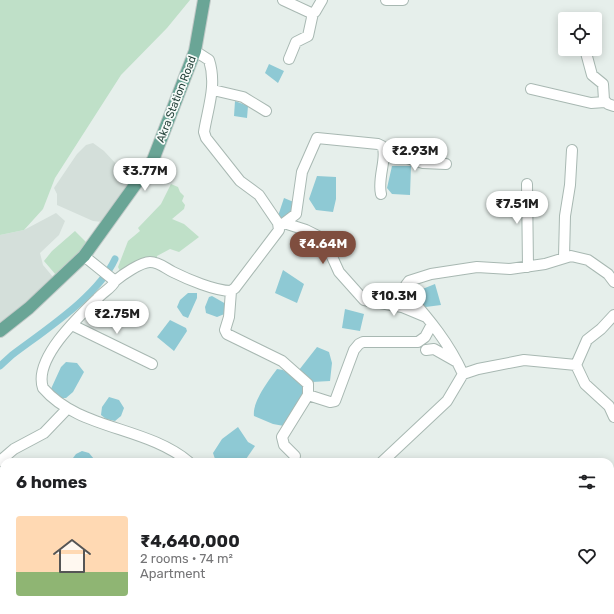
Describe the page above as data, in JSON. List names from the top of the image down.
{
  "streets": {
    "main road": ["Akra Station Road"]
  },
  "page": {
    "price": [
      "₹2.93M",
      "₹3.77M",
      "₹7.51M",
      "₹4.64M",
      "₹10.3M",
      "₹2.75M"
    ],
    "heading": "6 homes",
    "list": [
      {
        "name": "₹4,640,000",
        "note": "2 rooms · 74 m² · Apartment"
      }
    ]
  }
}
